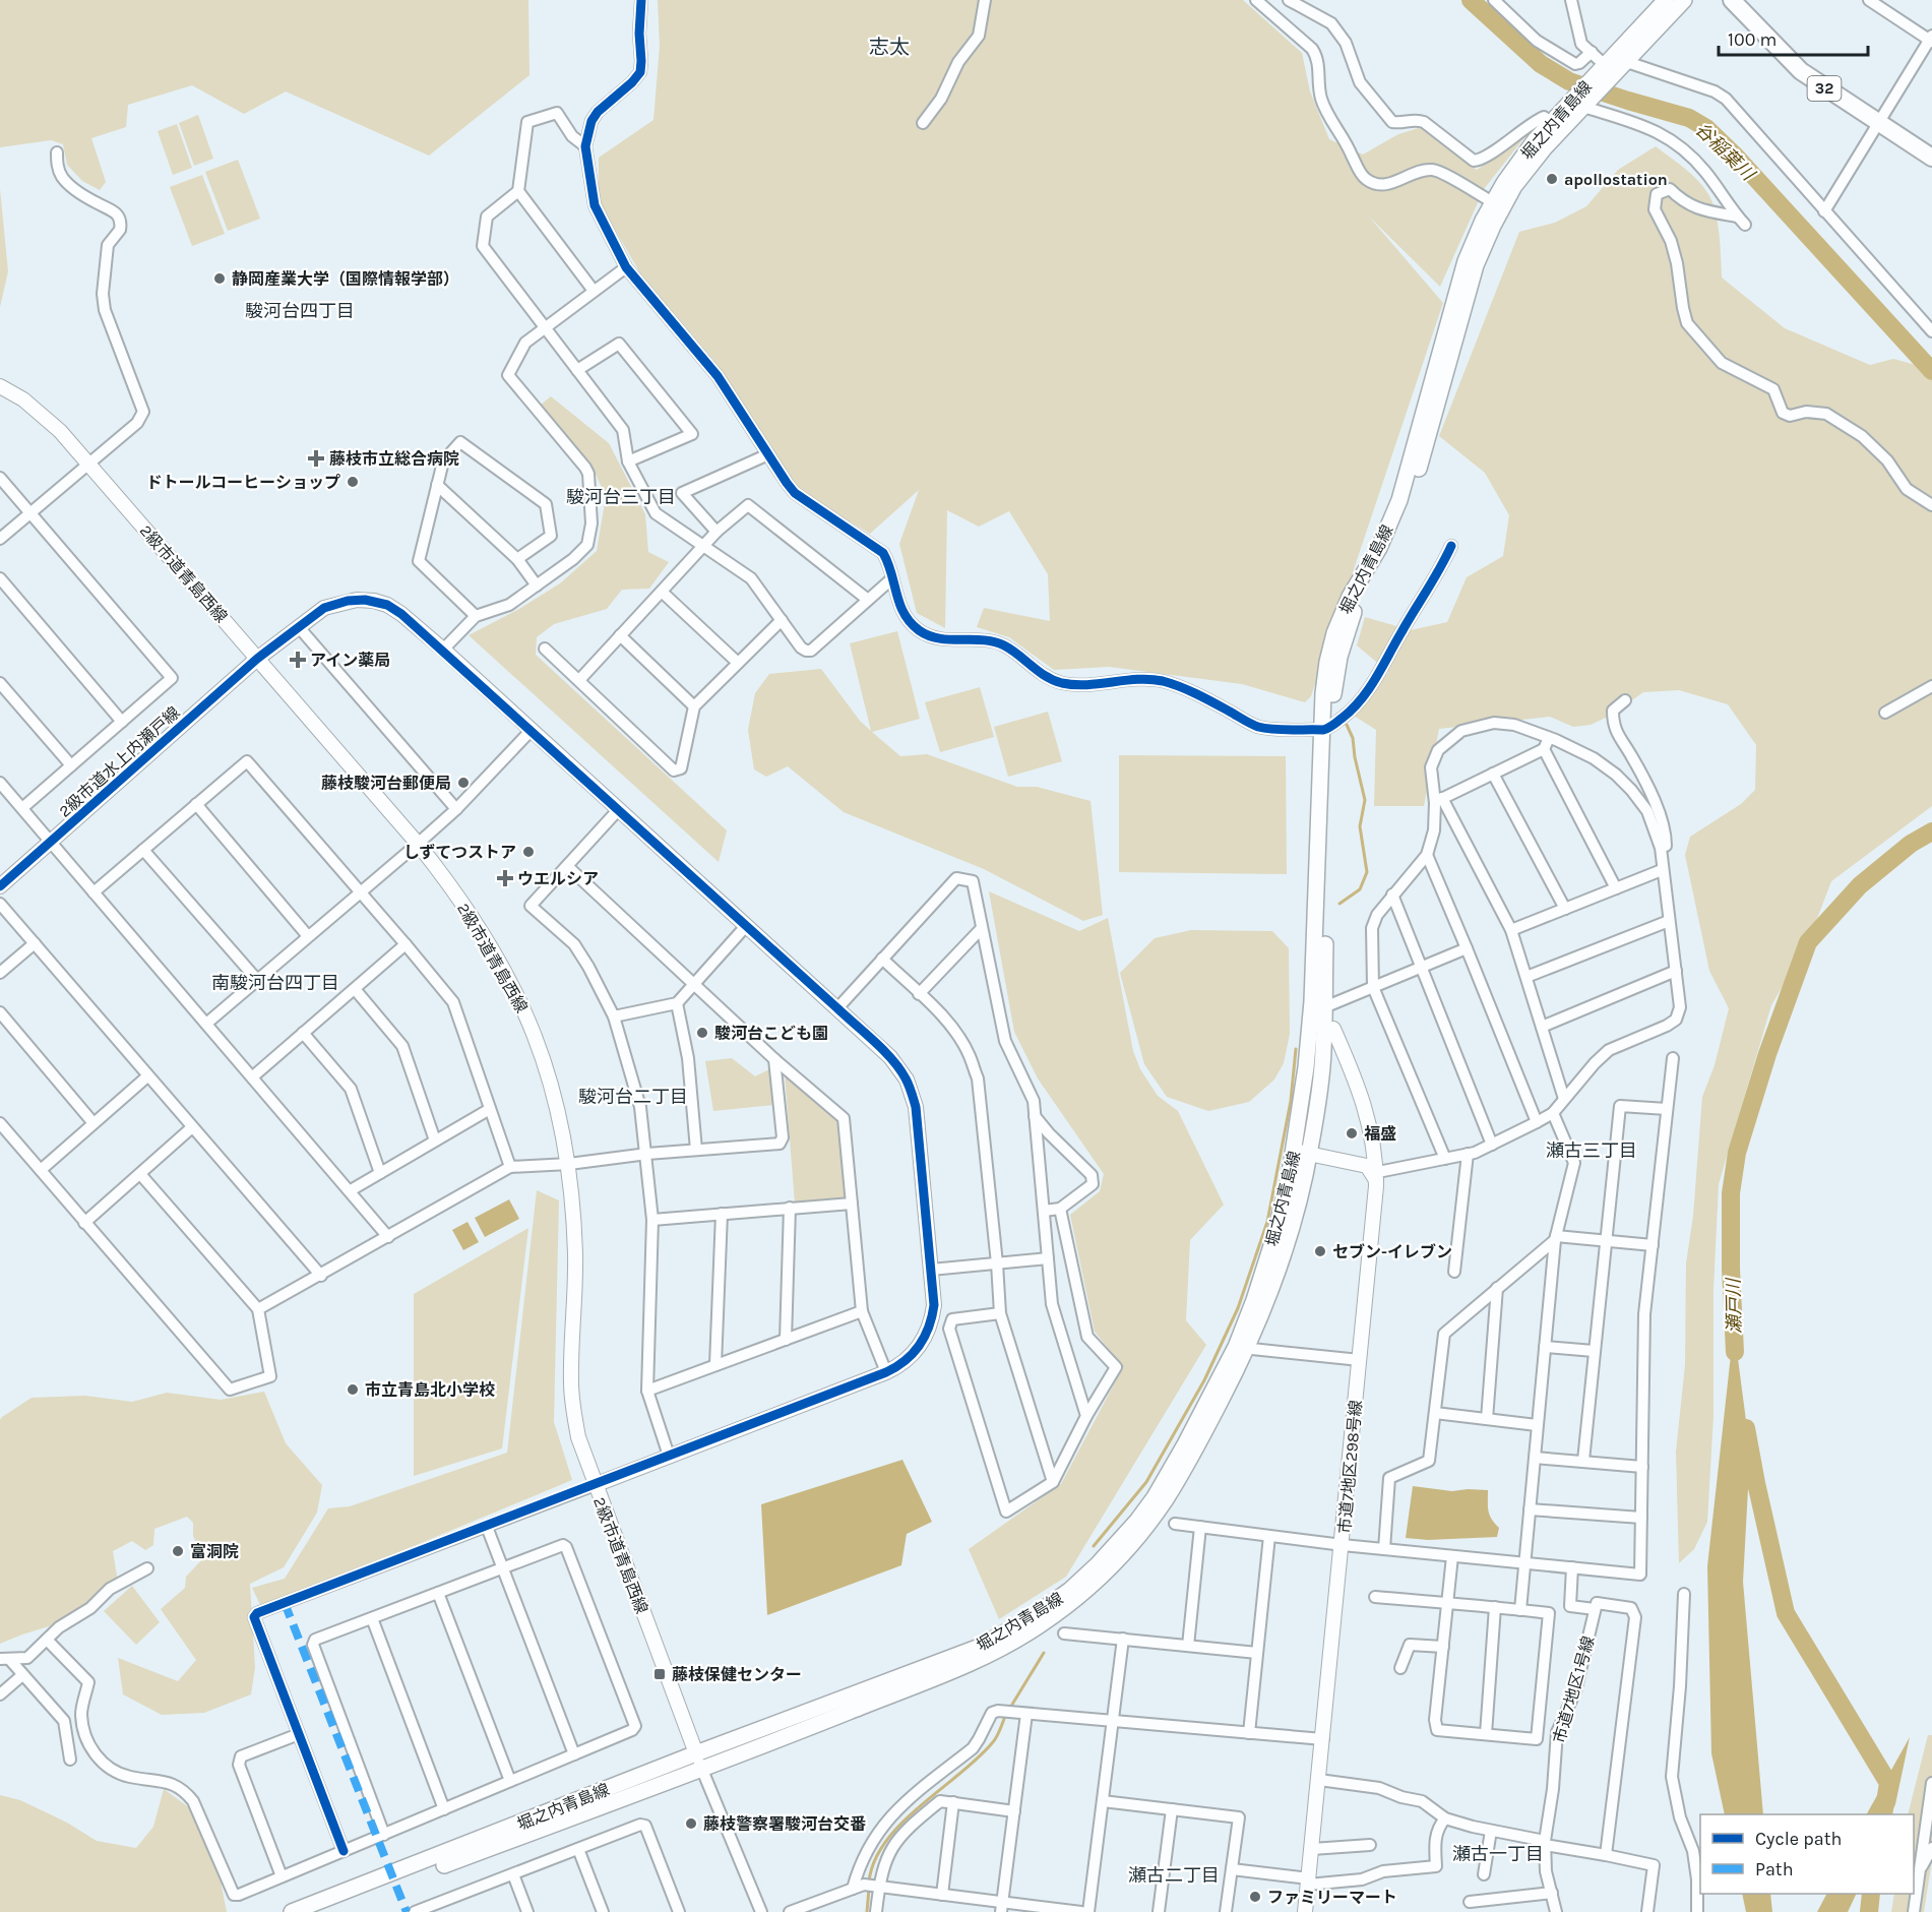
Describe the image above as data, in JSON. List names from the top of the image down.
{
  "streets": {
    "main road": ["32", "堀之内青島線"],
    "street": [
      "2級市道青島西線",
      "2級市道水上内瀬戸線",
      "市道7地区298号線",
      "市道7地区1号線"
    ]
  },
  "crossings": [
    ["堀之内青島線", "2級市道青島西線"],
    ["2級市道青島西線", "2級市道水上内瀬戸線"]
  ],
  "districts": [
    "志太",
    "駿河台四丁目",
    "駿河台三丁目",
    "南駿河台四丁目",
    "駿河台二丁目",
    "瀬古三丁目",
    "瀬古一丁目",
    "瀬古二丁目"
  ],
  "water": ["谷稲葉川", "瀬戸川"],
  "places": {
    "other": [
      "apollostation",
      "静岡産業大学（国際情報学部）",
      "ドトールコーヒーショップ",
      "藤枝駿河台郵便局",
      "しずてつストア",
      "駿河台こども園",
      "福盛",
      "セブン-イレブン",
      "市立青島北小学校",
      "富洞院",
      "藤枝警察署駿河台交番",
      "ファミリーマート"
    ],
    "health": ["藤枝市立総合病院", "アイン薬局", "ウエルシア"],
    "transit": ["藤枝保健センター"]
  },
  "legend": ["Cycle path", "Path"],
  "scale_bar": "100 m"
}
